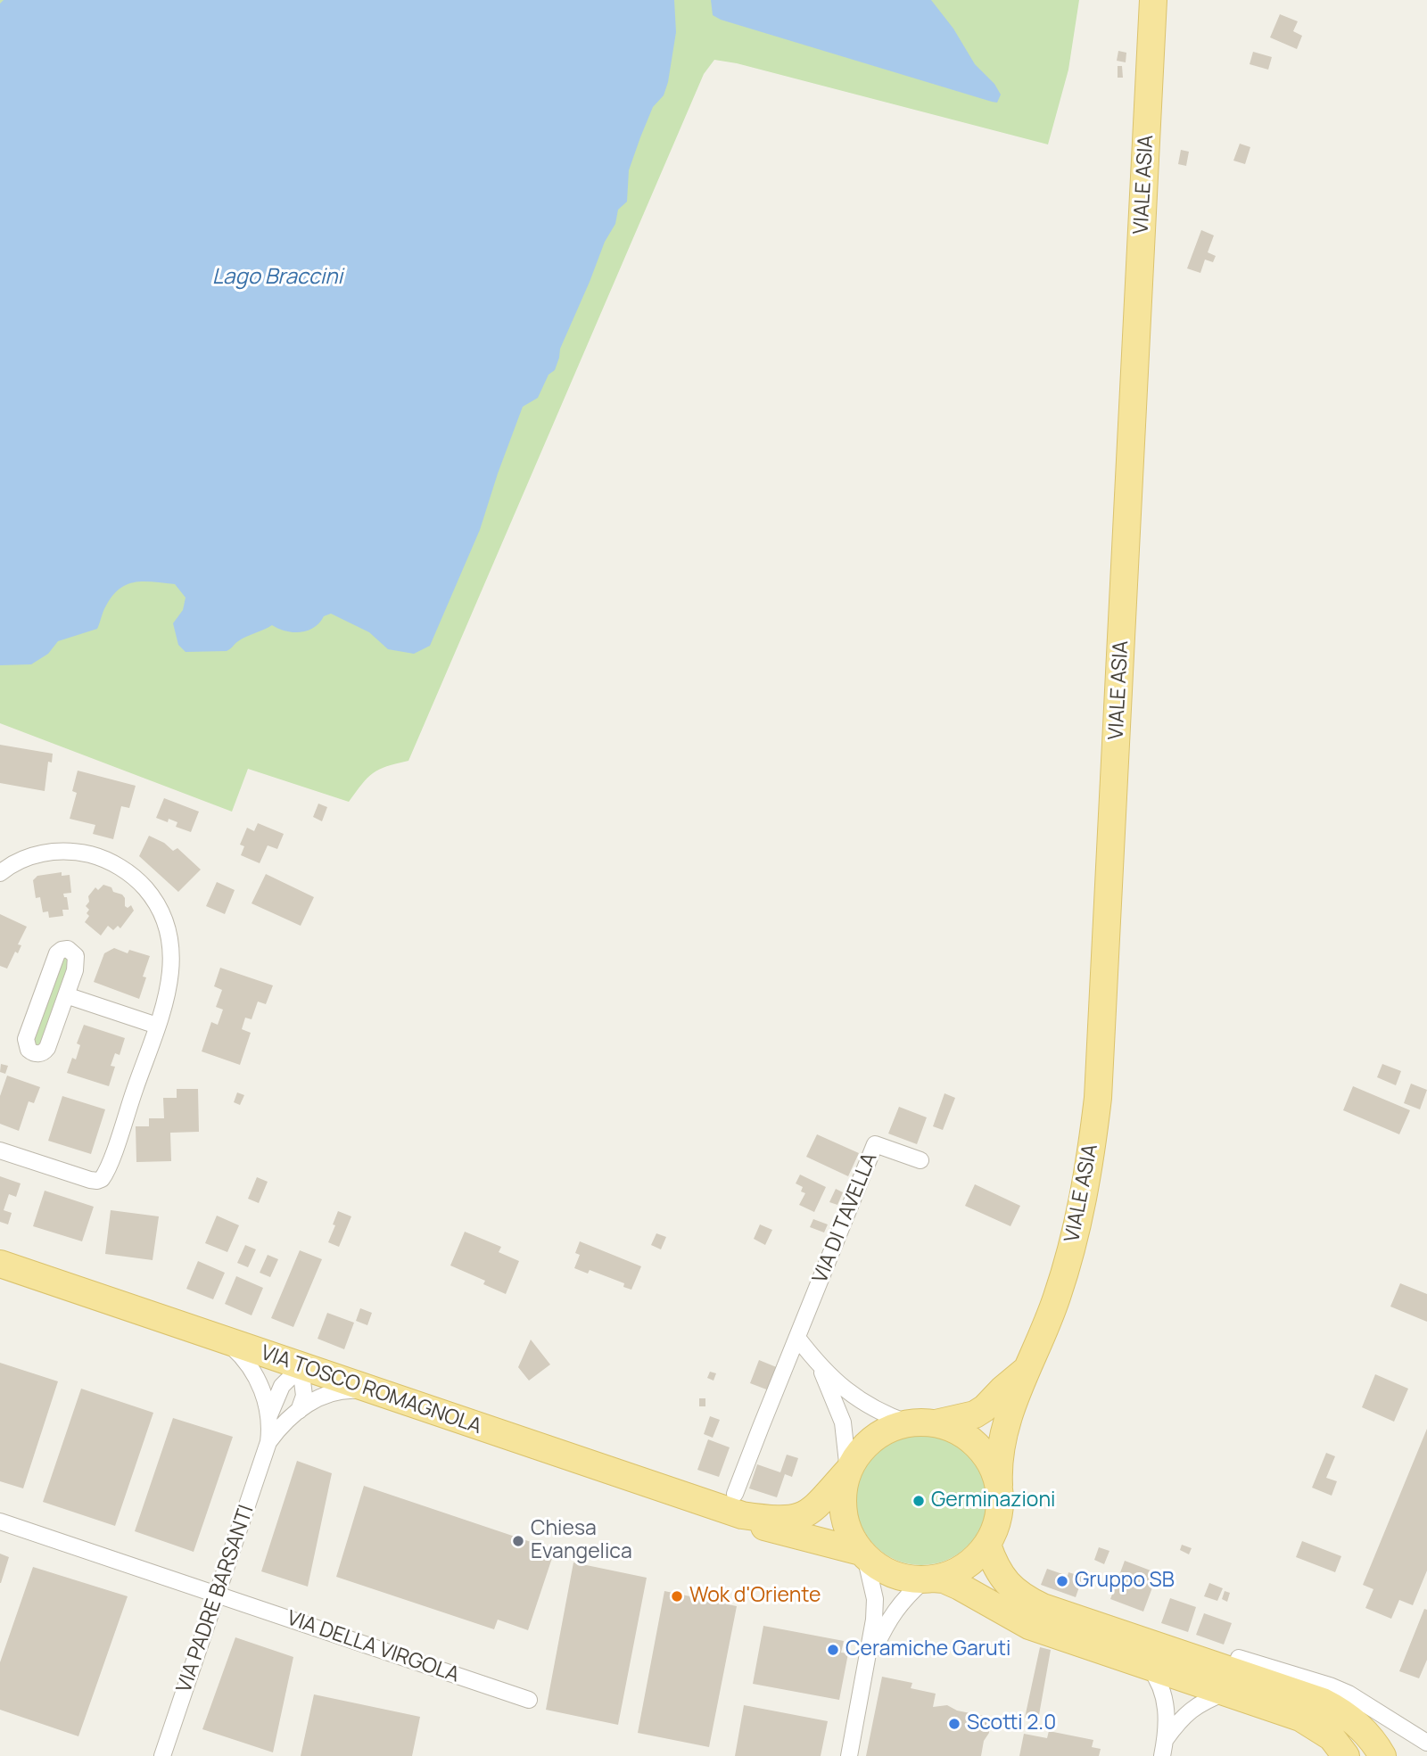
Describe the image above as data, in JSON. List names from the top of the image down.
{
  "streets": {
    "main road": ["VIALE ASIA", "VIA TOSCO ROMAGNOLA"],
    "street": ["VIA DI TAVELLA", "VIA PADRE BARSANTI", "VIA DELLA VIRGOLA"]
  },
  "crossings": [
    ["VIALE ASIA", "VIA TOSCO ROMAGNOLA"],
    ["VIA DI TAVELLA", "VIA TOSCO ROMAGNOLA"],
    ["VIA TOSCO ROMAGNOLA", "VIA PADRE BARSANTI"],
    ["VIA PADRE BARSANTI", "VIA DELLA VIRGOLA"]
  ],
  "water": ["Lago Braccini"],
  "places": [
    "Germinazioni",
    "Chiesa Evangelica",
    "Gruppo SB",
    "Wok d'Oriente",
    "Ceramiche Garuti",
    "Scotti 2.0"
  ]
}
